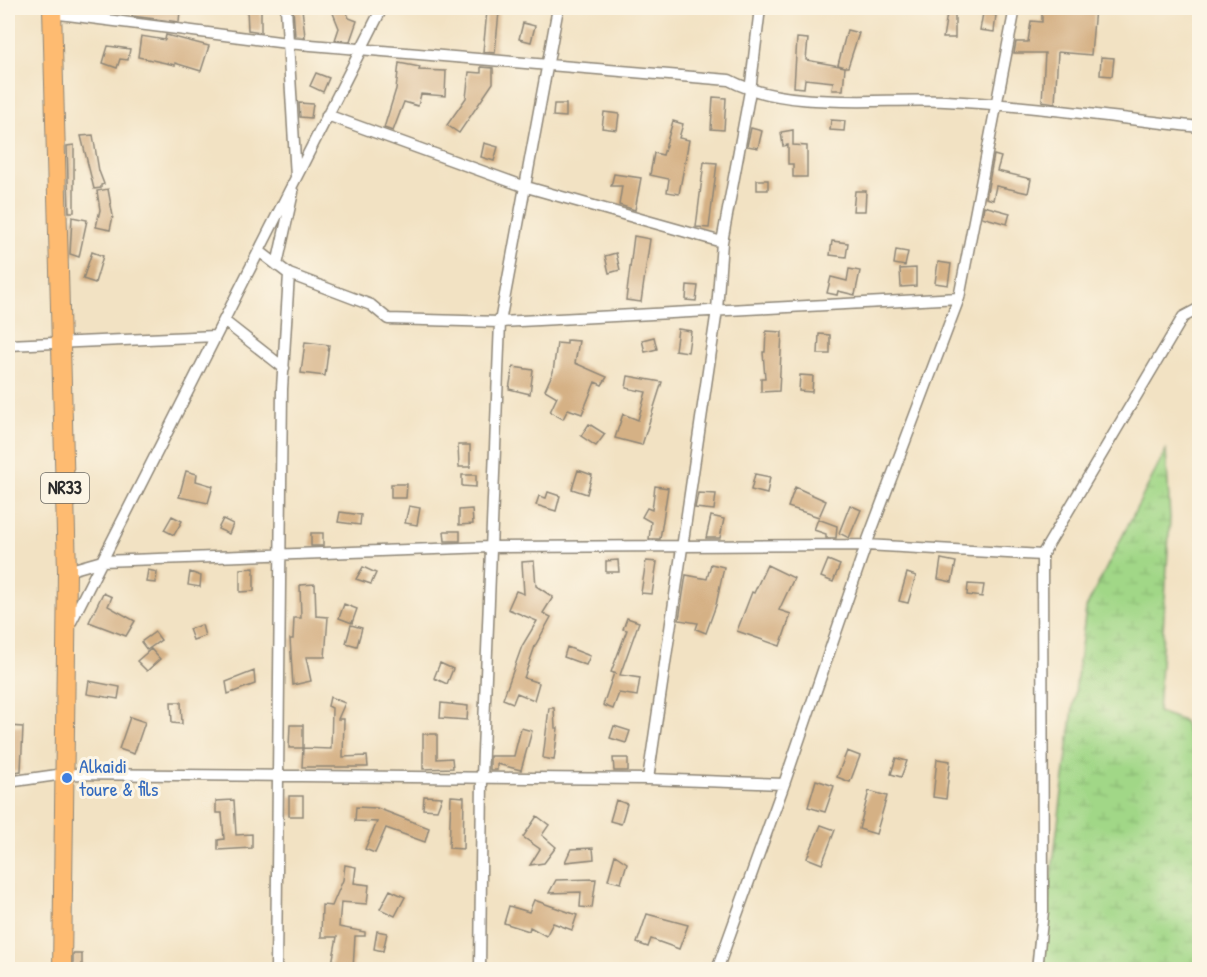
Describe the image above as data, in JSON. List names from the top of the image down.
{
  "streets": {
    "main road": ["NR33"]
  },
  "places": ["Alkaidi toure & fils"]
}
